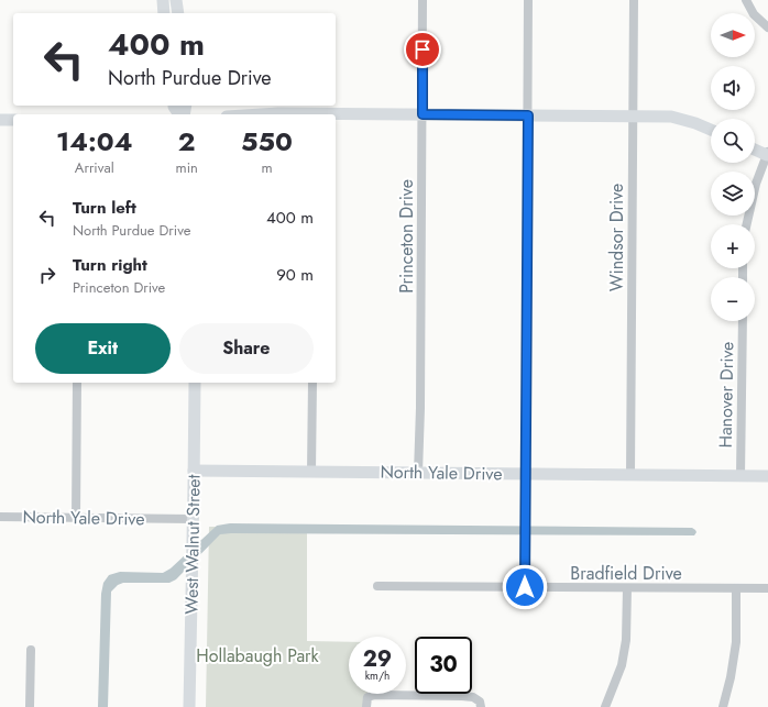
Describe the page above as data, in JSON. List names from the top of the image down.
{
  "streets": {
    "street": [
      "Princeton Drive",
      "Windsor Drive",
      "Hanover Drive",
      "North Yale Drive",
      "West Walnut Street",
      "Bradfield Drive"
    ]
  },
  "crossings": [
    ["Princeton Drive", "North Yale Drive"],
    ["Windsor Drive", "North Yale Drive"],
    ["Hanover Drive", "North Yale Drive"],
    ["North Yale Drive", "West Walnut Street"]
  ],
  "parks": ["Hollabaugh Park"],
  "north": "right",
  "page": {
    "map_buttons": ["+", "−"],
    "turn": ["400 m", "North Purdue Drive"],
    "eta": [
      "14:04",
      "Arrival",
      "2",
      "min",
      "550",
      "m"
    ],
    "list": [
      {
        "name": "Turn left",
        "note": "North Purdue Drive",
        "value": "400 m"
      },
      {
        "name": "Turn right",
        "note": "Princeton Drive",
        "value": "90 m"
      }
    ],
    "buttons": ["Exit", "Share"],
    "speed": "29 km/h",
    "limit": "30"
  }
}
